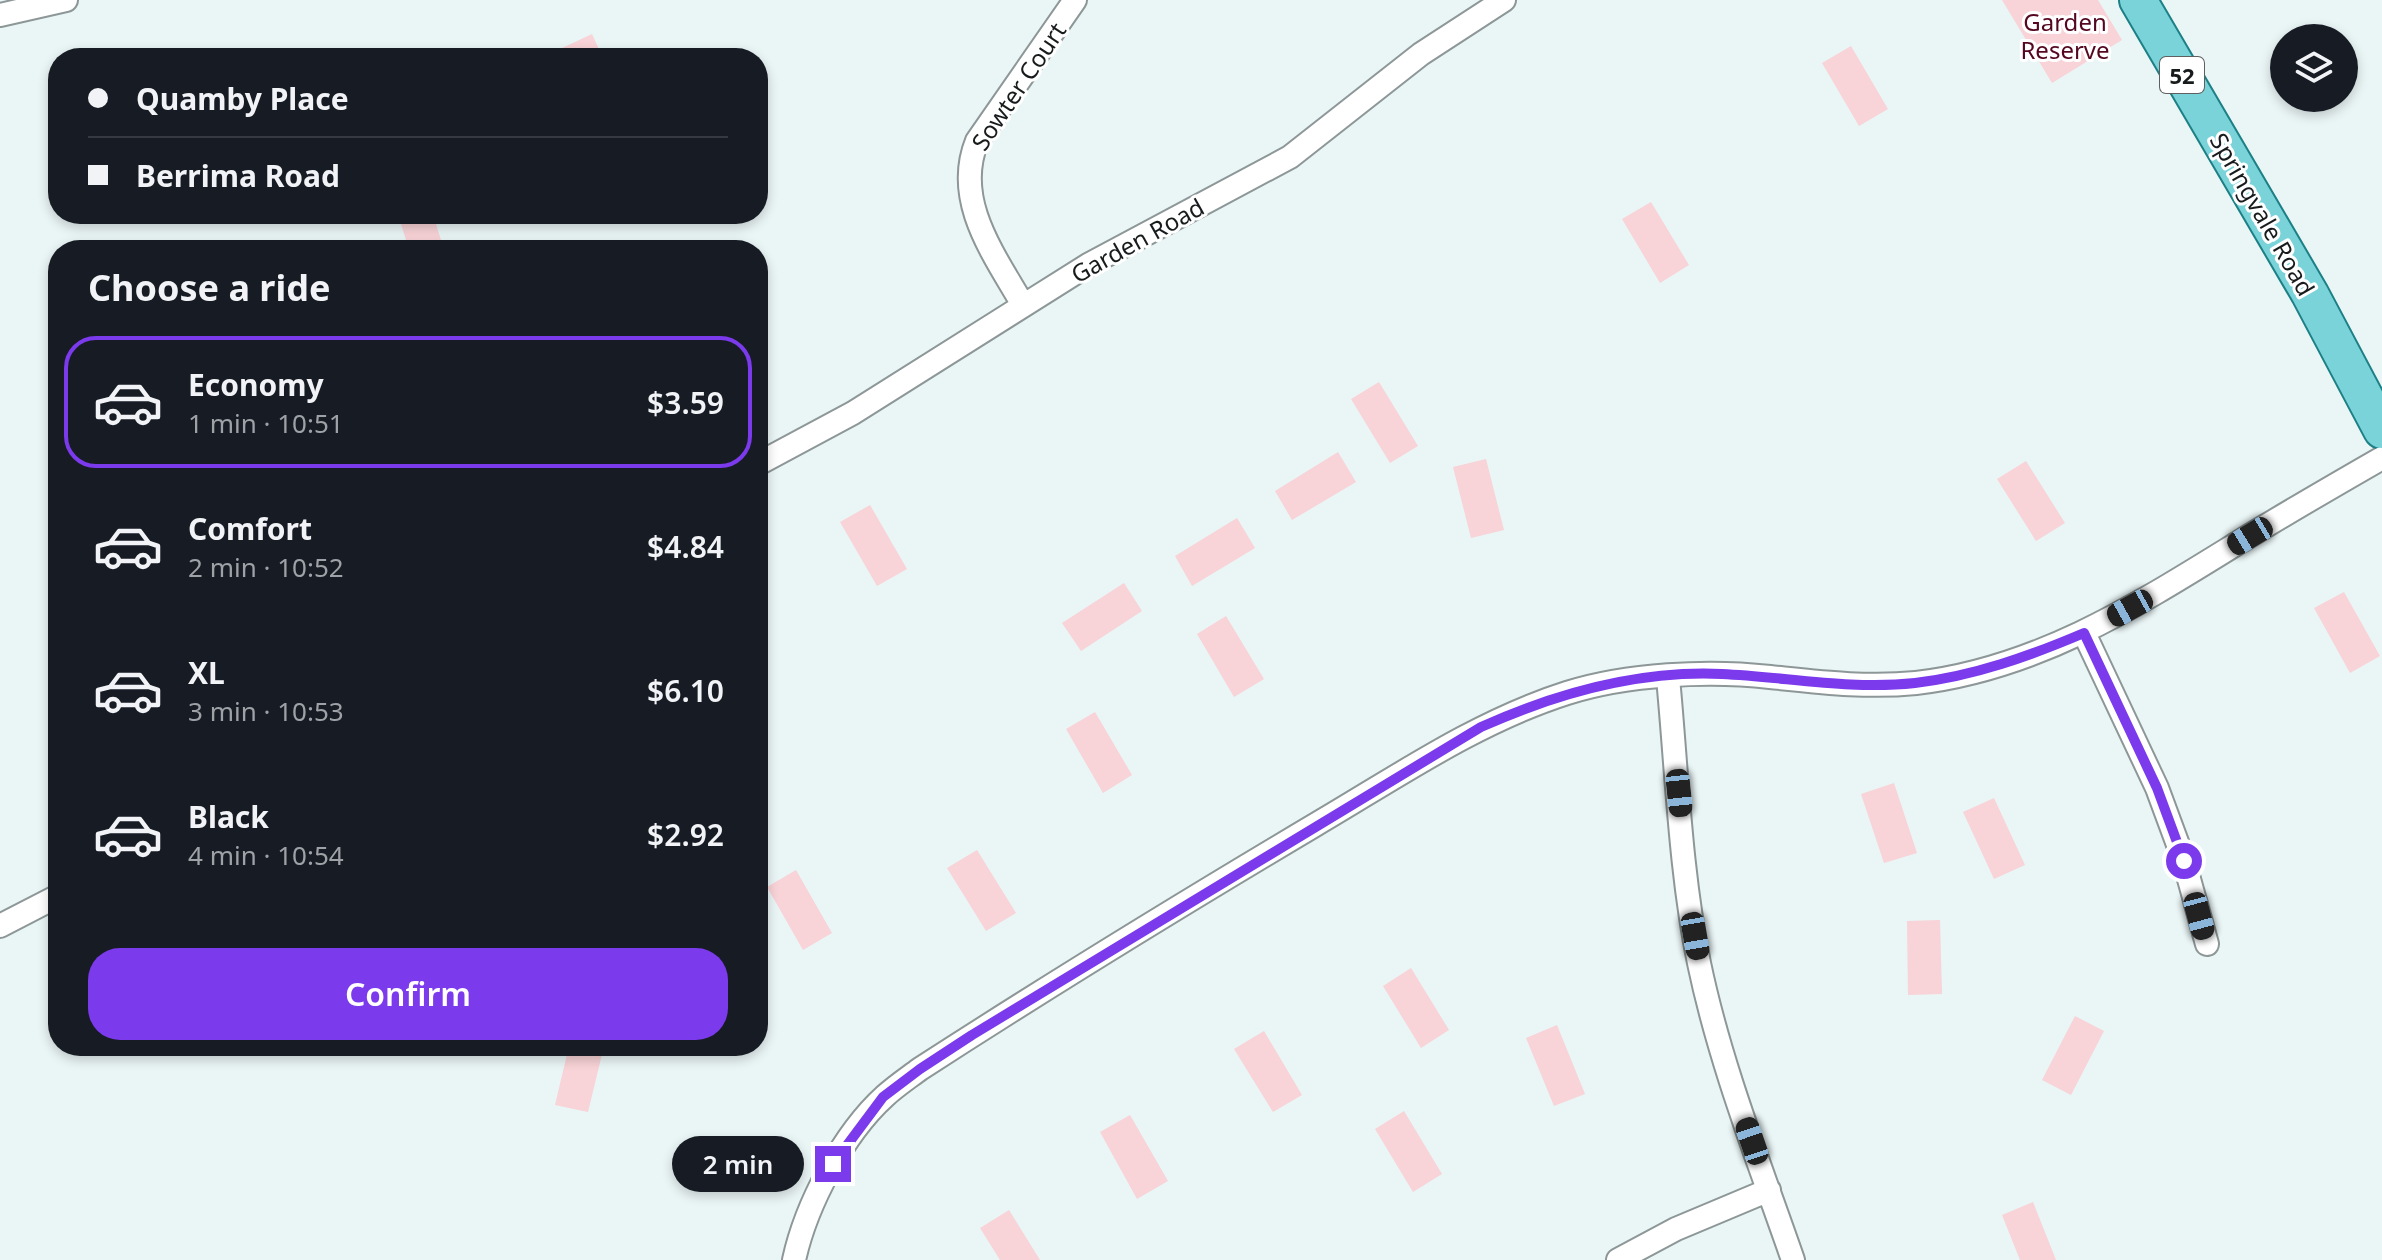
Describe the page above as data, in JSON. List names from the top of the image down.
{
  "streets": {
    "main road": ["52", "Springvale Road"],
    "street": ["Sowter Court", "Garden Road"]
  },
  "crossings": [
    ["Sowter Court", "Garden Road"]
  ],
  "parks": ["Garden Reserve"],
  "page": {
    "banner": ["Quamby Place", "Berrima Road"],
    "heading": "Choose a ride",
    "list": [
      {
        "name": "Economy",
        "note": "1 min · 10:51",
        "value": "$3.59"
      },
      {
        "name": "Comfort",
        "note": "2 min · 10:52",
        "value": "$4.84"
      },
      {
        "name": "XL",
        "note": "3 min · 10:53",
        "value": "$6.10"
      },
      {
        "name": "Black",
        "note": "4 min · 10:54",
        "value": "$2.92"
      }
    ],
    "buttons": "Confirm",
    "bubble": "2 min"
  }
}
